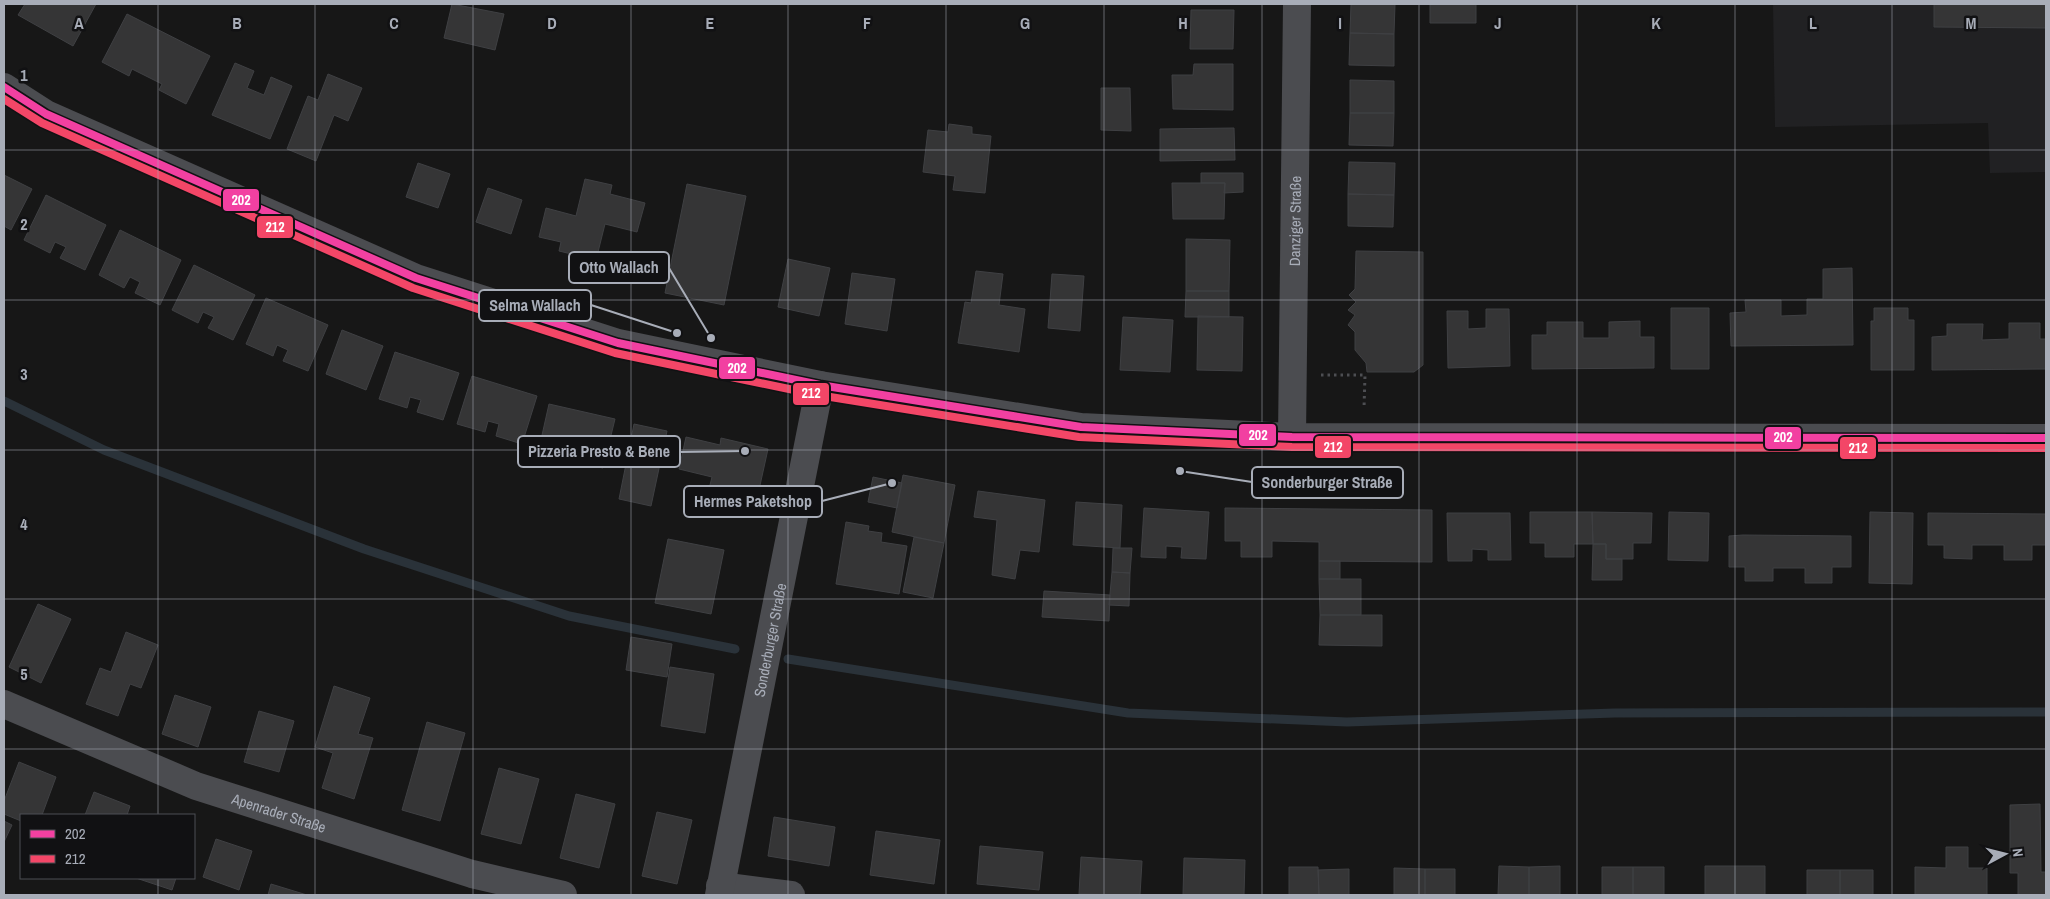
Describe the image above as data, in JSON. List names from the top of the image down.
{
  "streets": {
    "street": ["Danziger Straße", "Sonderburger Straße", "Apenrader Straße"]
  },
  "places": [
    "Selma Wallach",
    "Otto Wallach",
    "Pizzeria Presto & Bene",
    "Sonderburger Straße",
    "Hermes Paketshop"
  ],
  "lines": ["transit line 202", "transit line 212"],
  "legend": ["202", "212"],
  "north": "right",
  "grid": {
    "columns": [
      "A",
      "B",
      "C",
      "D",
      "E",
      "F",
      "G",
      "H",
      "I",
      "J",
      "K",
      "L",
      "M"
    ],
    "rows": [
      "1",
      "2",
      "3",
      "4",
      "5"
    ]
  }
}
